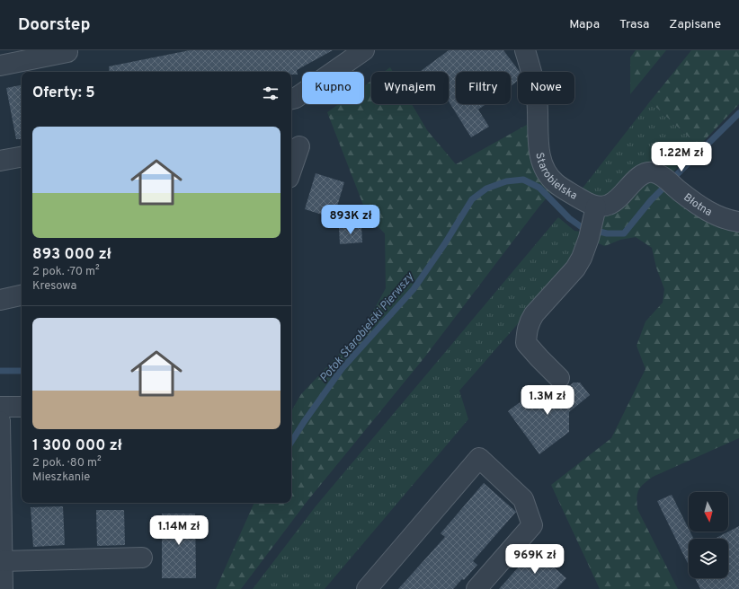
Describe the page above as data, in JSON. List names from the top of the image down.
{
  "streets": {
    "street": ["Starobielska", "Błotna"]
  },
  "crossings": [
    ["Starobielska", "Błotna"]
  ],
  "water": ["Potok Starobielski Pierwszy"],
  "north": "bottom",
  "page": {
    "header": "Doorstep",
    "nav": ["Mapa", "Trasa", "Zapisane"],
    "chip": [
      "Kupno",
      "Wynajem",
      "Filtry",
      "Nowe"
    ],
    "heading": "Oferty: 5",
    "list": [
      {
        "name": "893 000 zł",
        "note": "2 pok. · 70 m² · Kresowa"
      },
      {
        "name": "1 300 000 zł",
        "note": "2 pok. · 80 m² · Mieszkanie"
      }
    ],
    "price": [
      "1.22M zł",
      "893K zł",
      "1.3M zł",
      "1.14M zł",
      "969K zł"
    ]
  }
}
